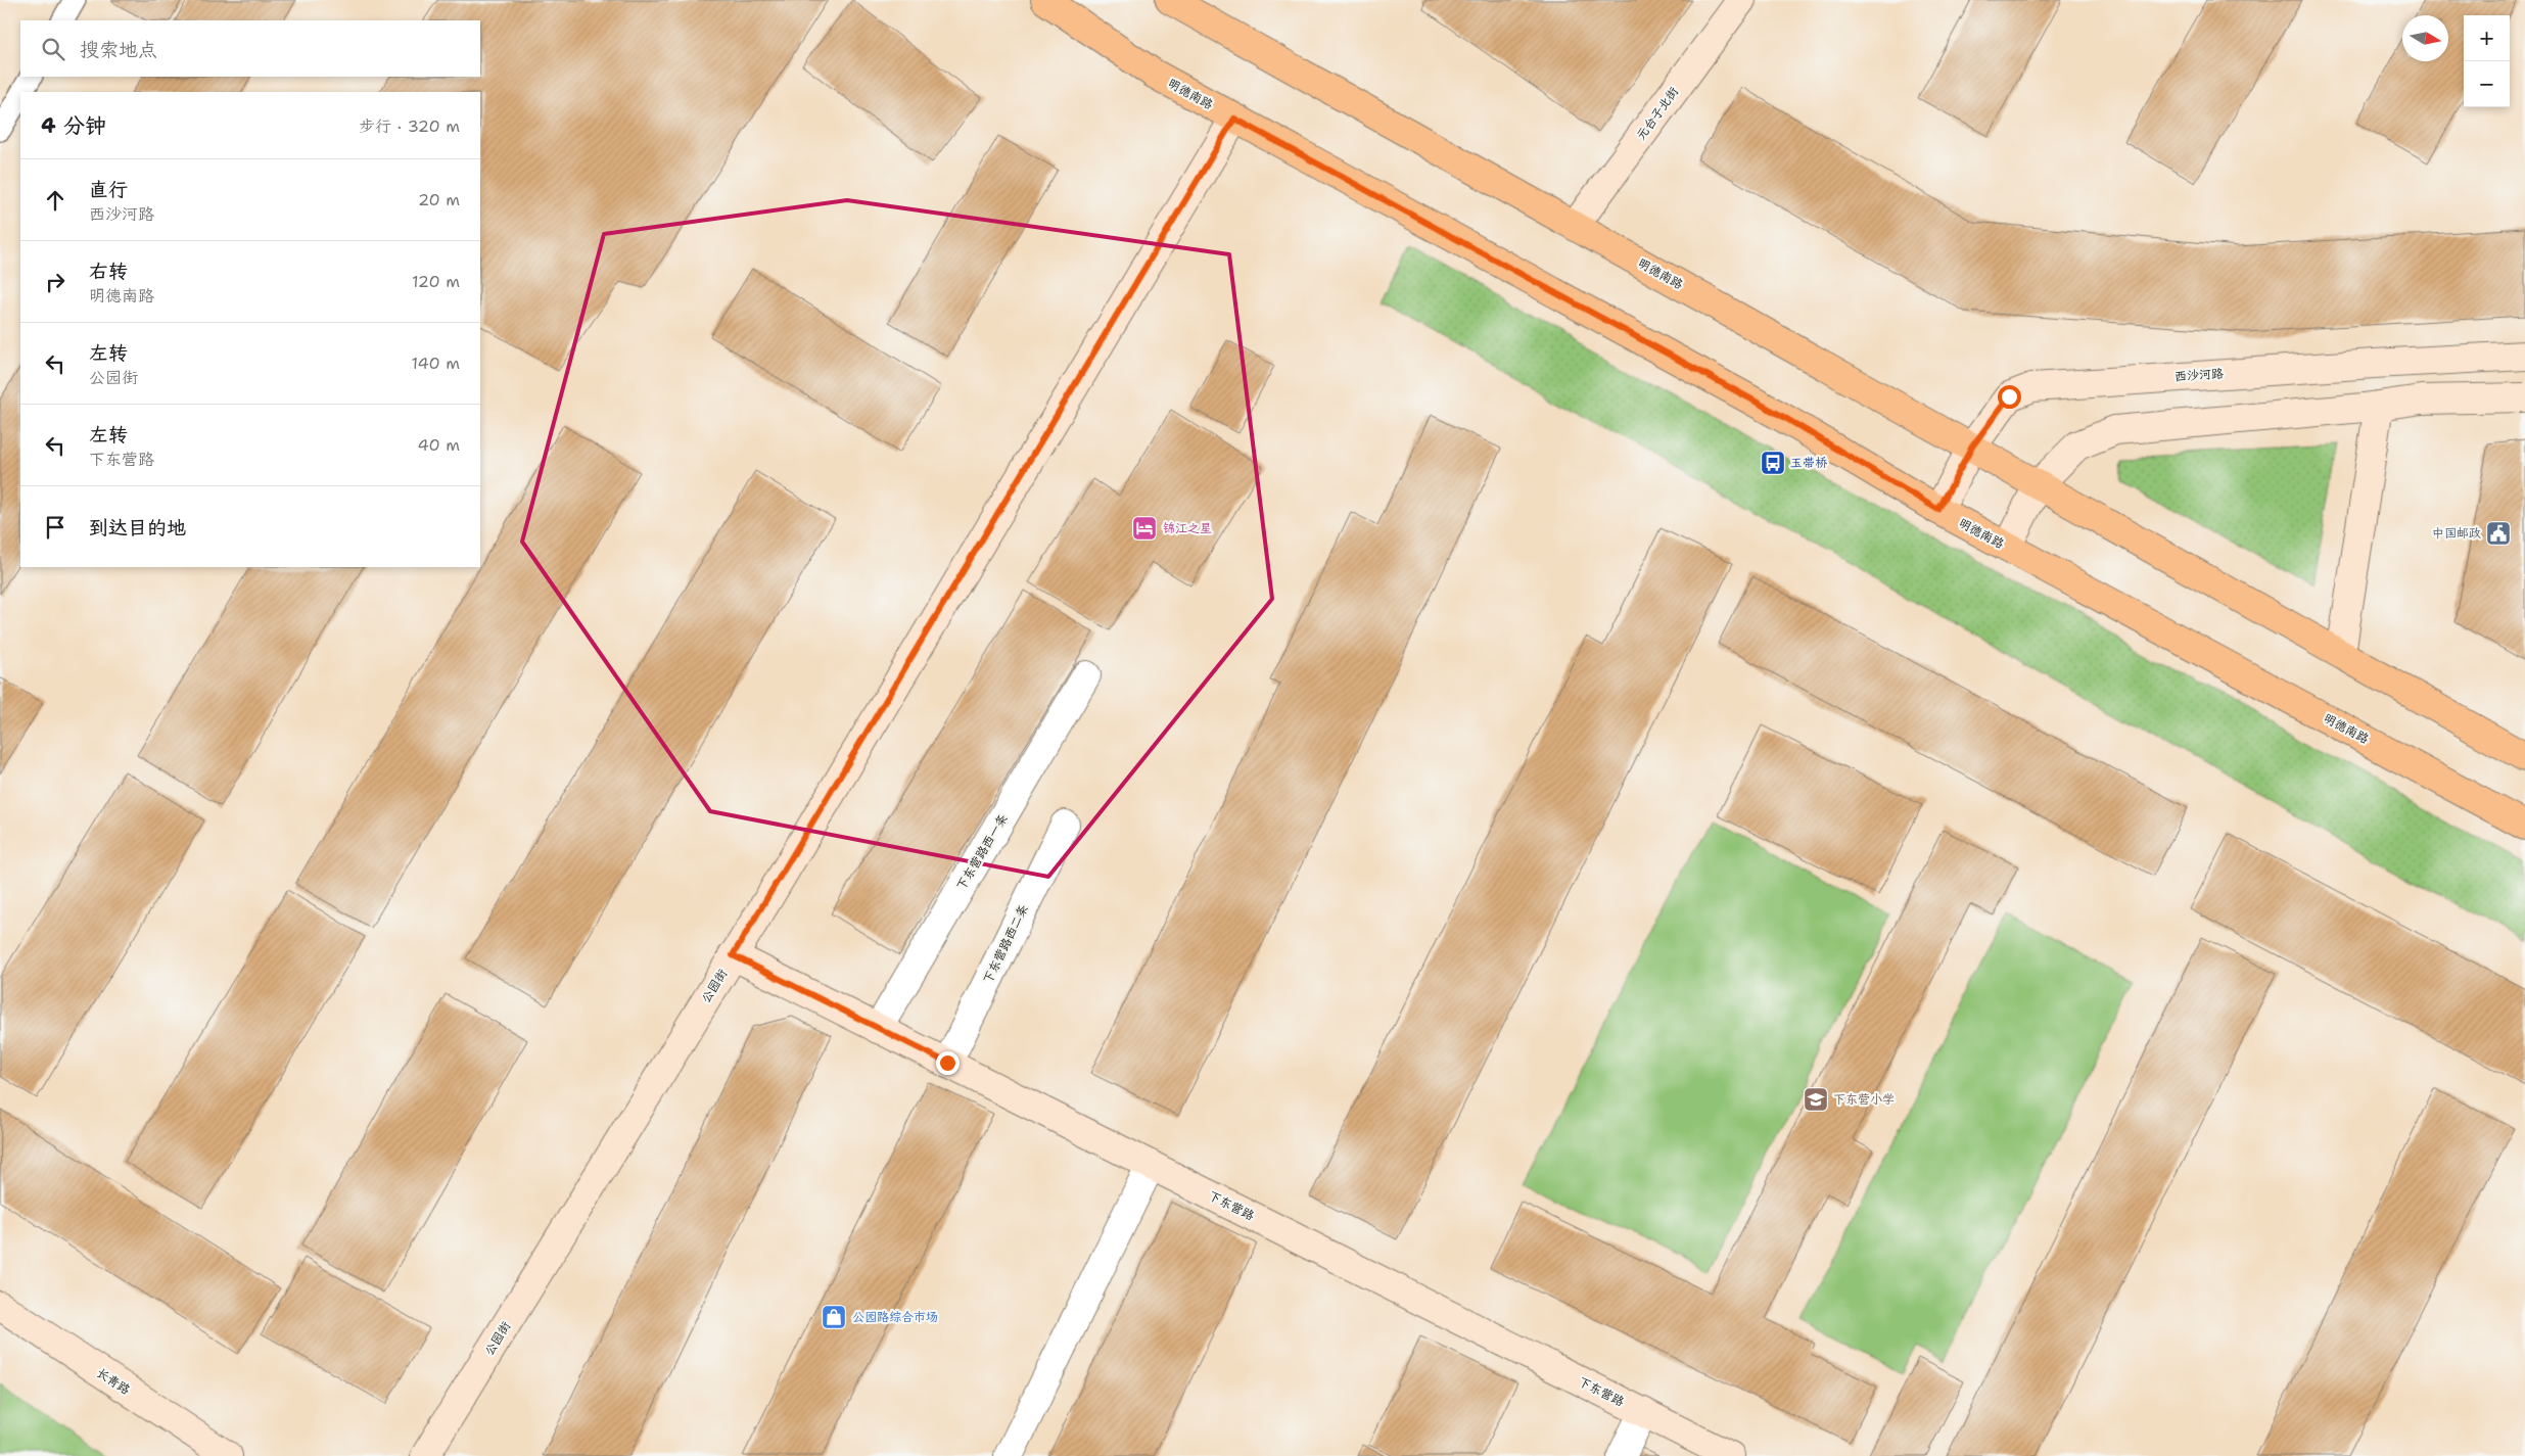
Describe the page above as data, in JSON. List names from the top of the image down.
{
  "streets": {
    "main road": ["明德南路"],
    "street": [
      "元台子北街",
      "西沙河路",
      "下东营路西一条",
      "下东营路西二条",
      "公园街",
      "下东营路",
      "长青路"
    ]
  },
  "crossings": [
    ["明德南路", "元台子北街"],
    ["明德南路", "西沙河路"],
    ["明德南路", "公园街"],
    ["下东营路西一条", "下东营路"],
    ["下东营路西二条", "下东营路"],
    ["公园街", "下东营路"]
  ],
  "places": {
    "bus stop": ["玉带桥"],
    "hotel": ["锦江之星"],
    "public building": ["中国邮政"],
    "school or university": ["下东营小学"],
    "shop": ["公园路综合市场"]
  },
  "north": "right",
  "page": {
    "map_buttons": ["+", "−"],
    "search": "搜索地点",
    "heading": ["4 分钟", "步行 · 320 m"],
    "list": [
      ["直行", "西沙河路", "20 m"],
      ["右转", "明德南路", "120 m"],
      ["左转", "公园街", "140 m"],
      ["左转", "下东营路", "40 m"],
      "到达目的地"
    ]
  }
}
